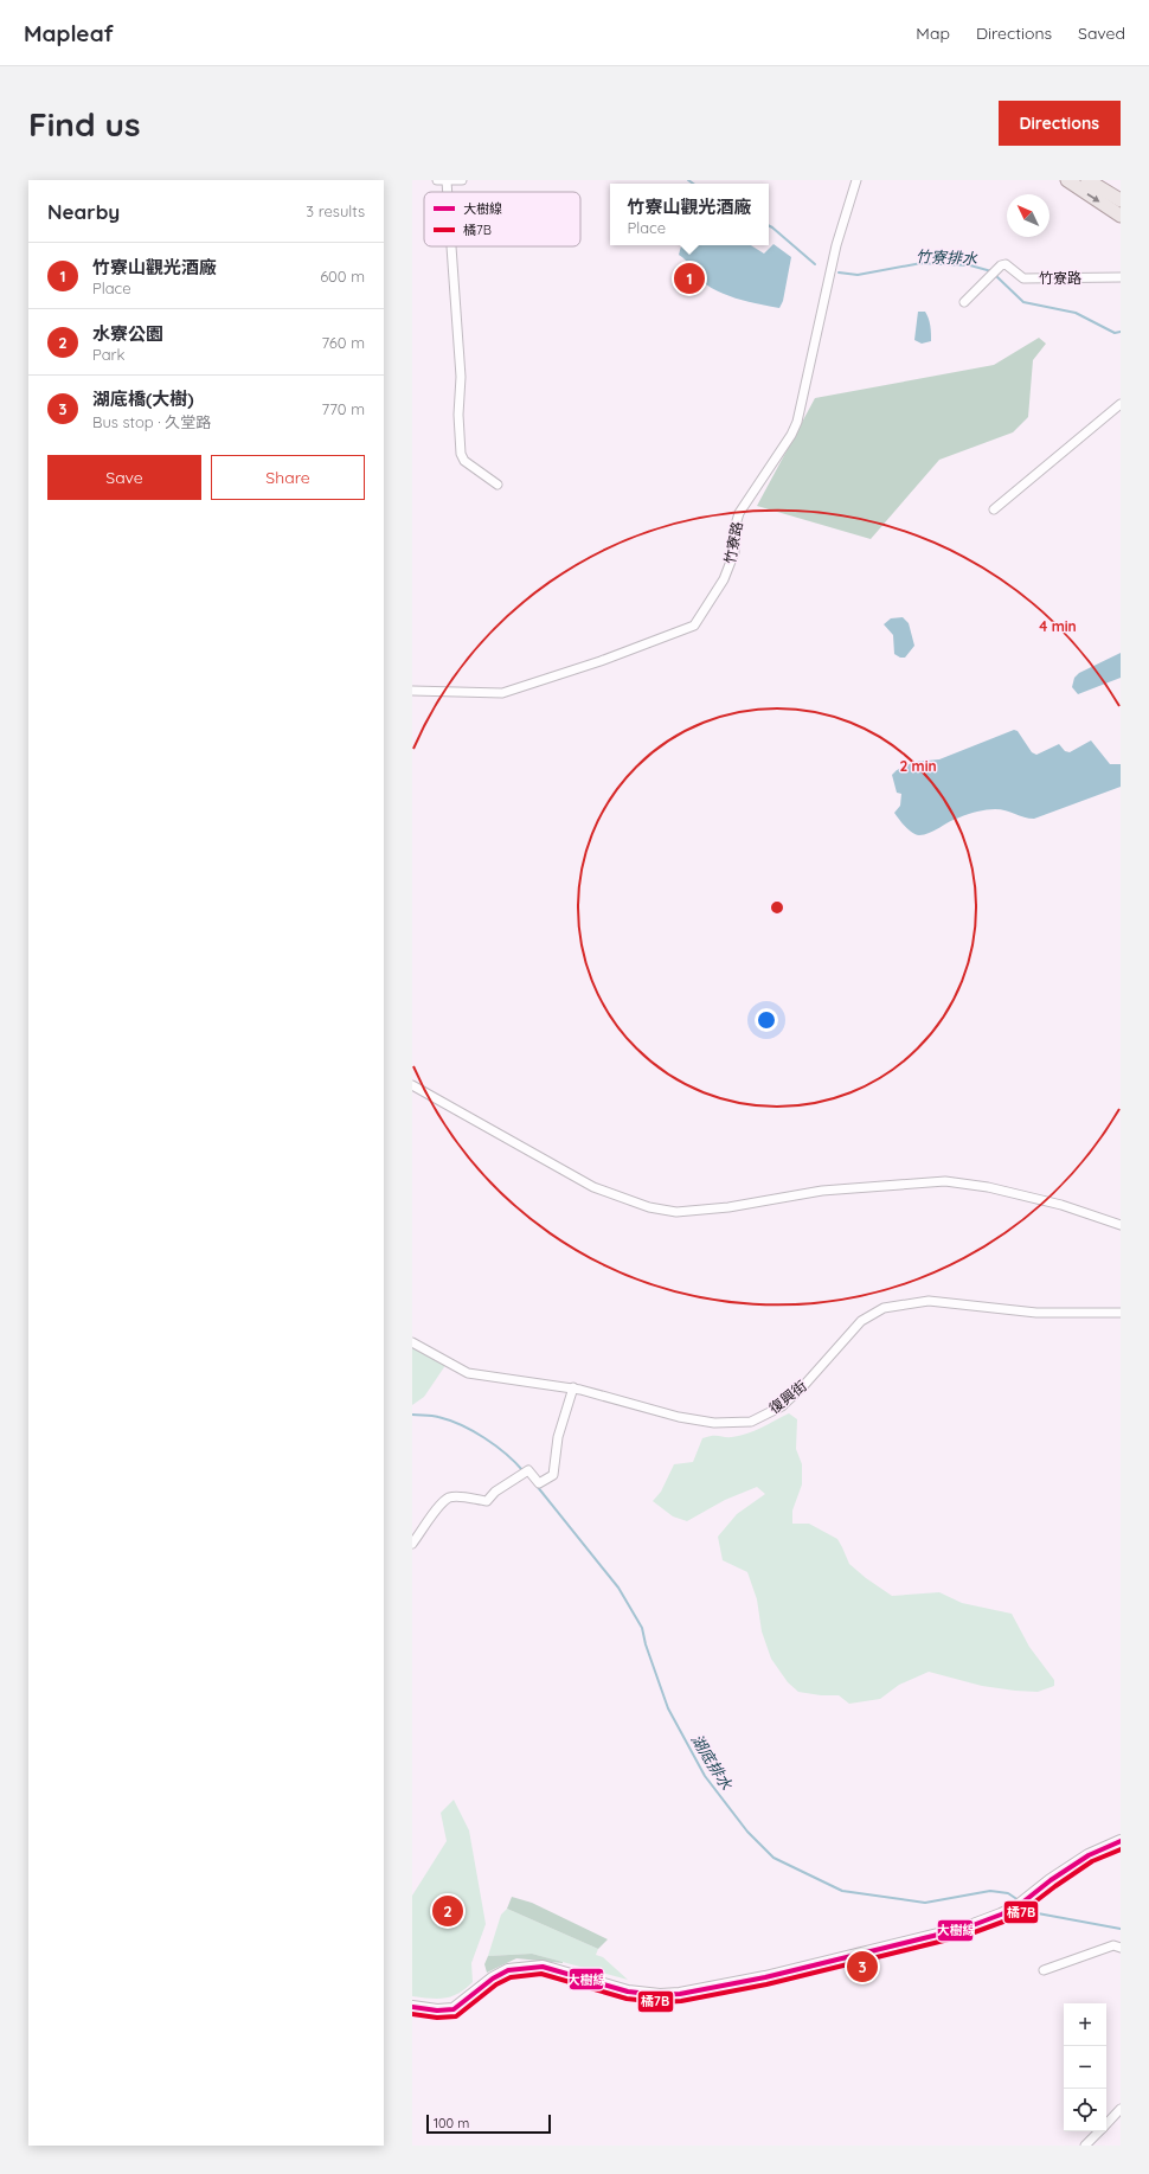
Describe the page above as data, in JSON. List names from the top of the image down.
{
  "streets": {
    "street": ["竹寮路", "復興街"]
  },
  "water": ["竹寮排水", "湖底排水"],
  "lines": ["transit line 大樹線", "transit line 橘7B"],
  "legend": ["大樹線", "橘7B"],
  "scale_bar": "100 m",
  "north": "top left",
  "page": {
    "header": "Mapleaf",
    "nav": ["Map", "Directions", "Saved"],
    "buttons": [
      "Directions",
      ["Save", "Share"]
    ],
    "title": "Find us",
    "heading": ["Nearby", "3 results"],
    "popup": ["竹寮山觀光酒廠", "Place"],
    "list": [
      {
        "mark": "1",
        "name": "竹寮山觀光酒廠",
        "note": "Place",
        "value": "600 m"
      },
      {
        "mark": "2",
        "name": "水寮公園",
        "note": "Park",
        "value": "760 m"
      },
      {
        "mark": "3",
        "name": "湖底橋(大樹)",
        "note": "Bus stop · 久堂路",
        "value": "770 m"
      }
    ],
    "pins": ["1", "2", "3"],
    "map_buttons": ["+", "−"],
    "scale": "100 m"
  },
  "rings": ["4 min", "2 min"]
}
